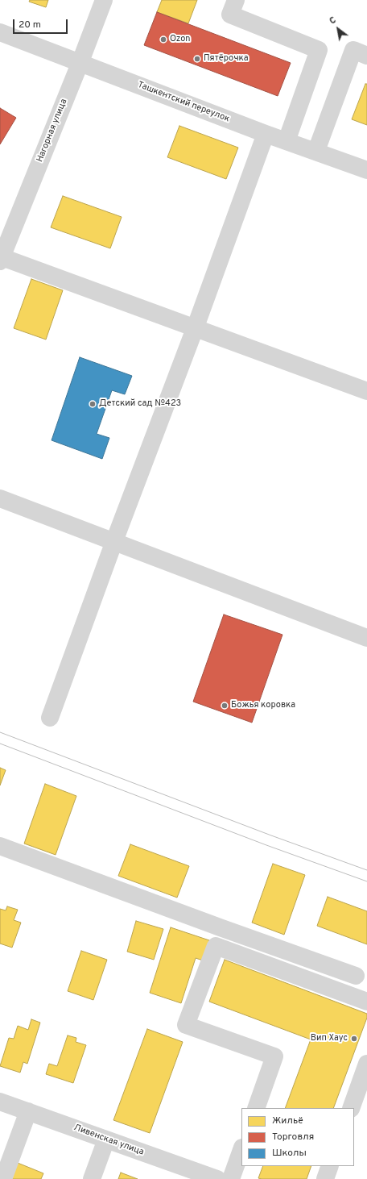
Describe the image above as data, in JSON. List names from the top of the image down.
{
  "streets": {
    "street": ["Ташкентский переулок", "Нагорная улица", "Ливенская улица"]
  },
  "crossings": [
    ["Ташкентский переулок", "Нагорная улица"]
  ],
  "places": [
    "Ozon",
    "Пятёрочка",
    "Детский сад №423",
    "Божья коровка",
    "Вип Хаус"
  ],
  "legend": ["Жильё", "Торговля", "Школы"],
  "scale_bar": "20 m",
  "north": "top left"
}
